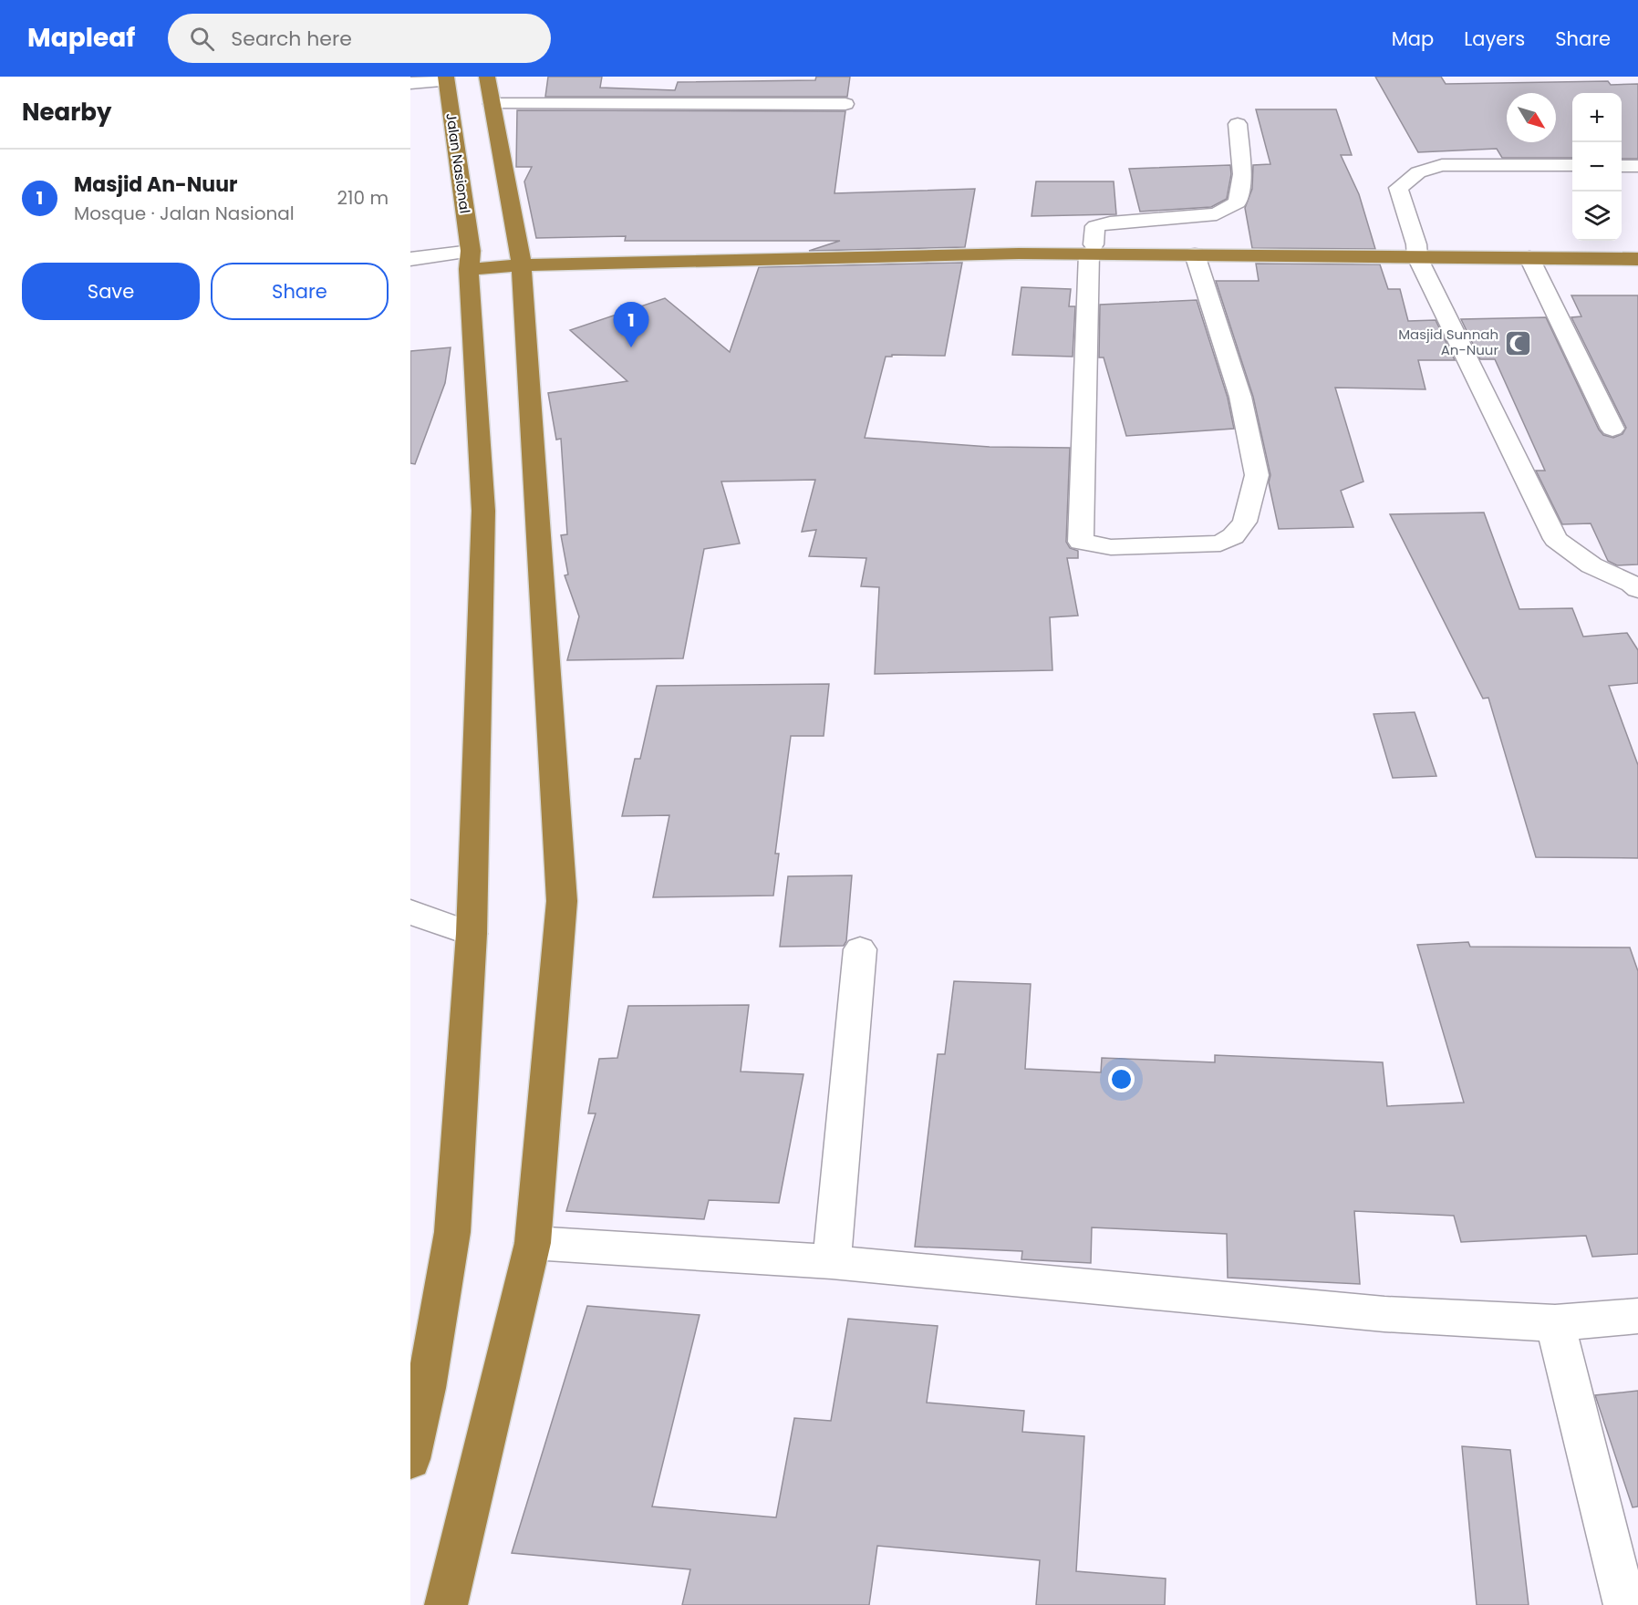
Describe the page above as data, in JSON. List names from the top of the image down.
{
  "streets": {
    "highway": ["Jalan Nasional"]
  },
  "places": {
    "mosque": ["Masjid Sunnah An-Nuur"]
  },
  "north": "bottom right",
  "page": {
    "header": "Mapleaf",
    "search": "Search here",
    "nav": ["Map", "Layers", "Share"],
    "heading": "Nearby",
    "map_buttons": ["+", "−"],
    "list": [
      {
        "mark": "1",
        "name": "Masjid An-Nuur",
        "note": "Mosque · Jalan Nasional",
        "value": "210 m"
      }
    ],
    "buttons": ["Save", "Share"],
    "pins": "1"
  }
}
